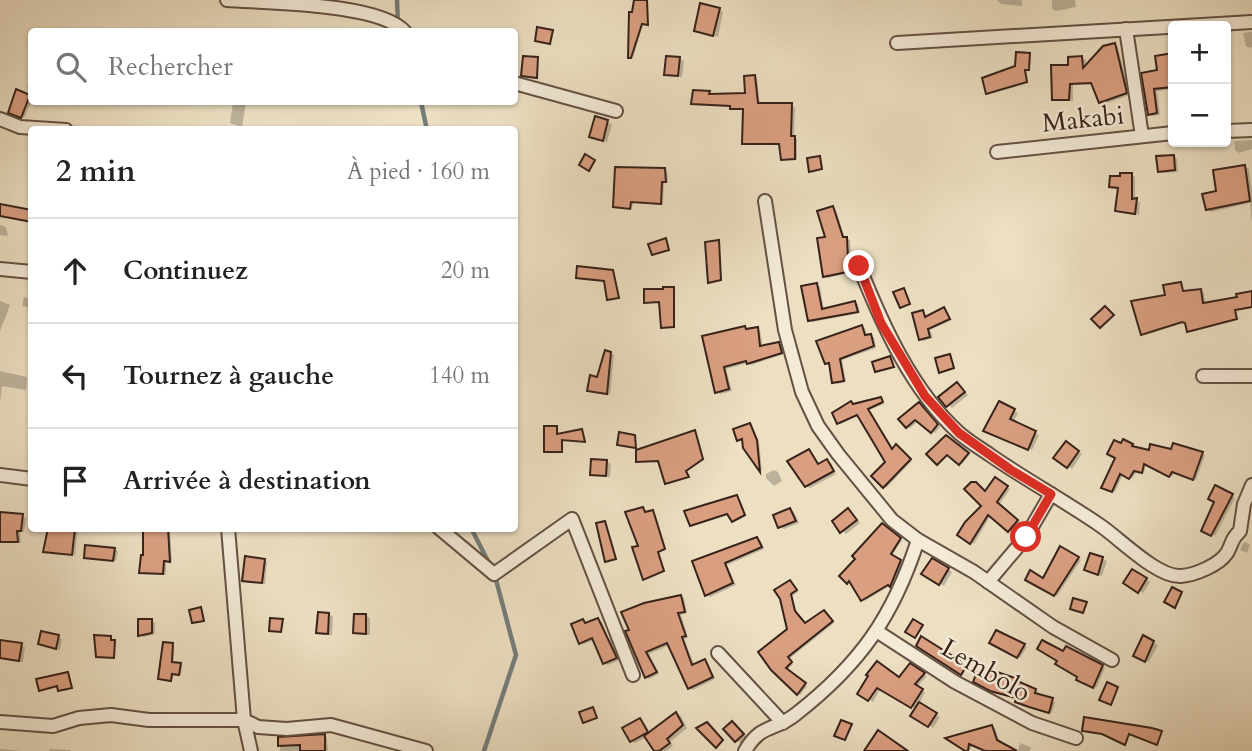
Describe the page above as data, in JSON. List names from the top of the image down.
{
  "streets": {
    "street": ["Makabi", "Lembolo"]
  },
  "page": {
    "map_buttons": ["+", "−"],
    "search": "Rechercher",
    "heading": ["2 min", "À pied · 160 m"],
    "list": [
      ["Continuez", "20 m"],
      ["Tournez à gauche", "140 m"],
      "Arrivée à destination"
    ]
  }
}
